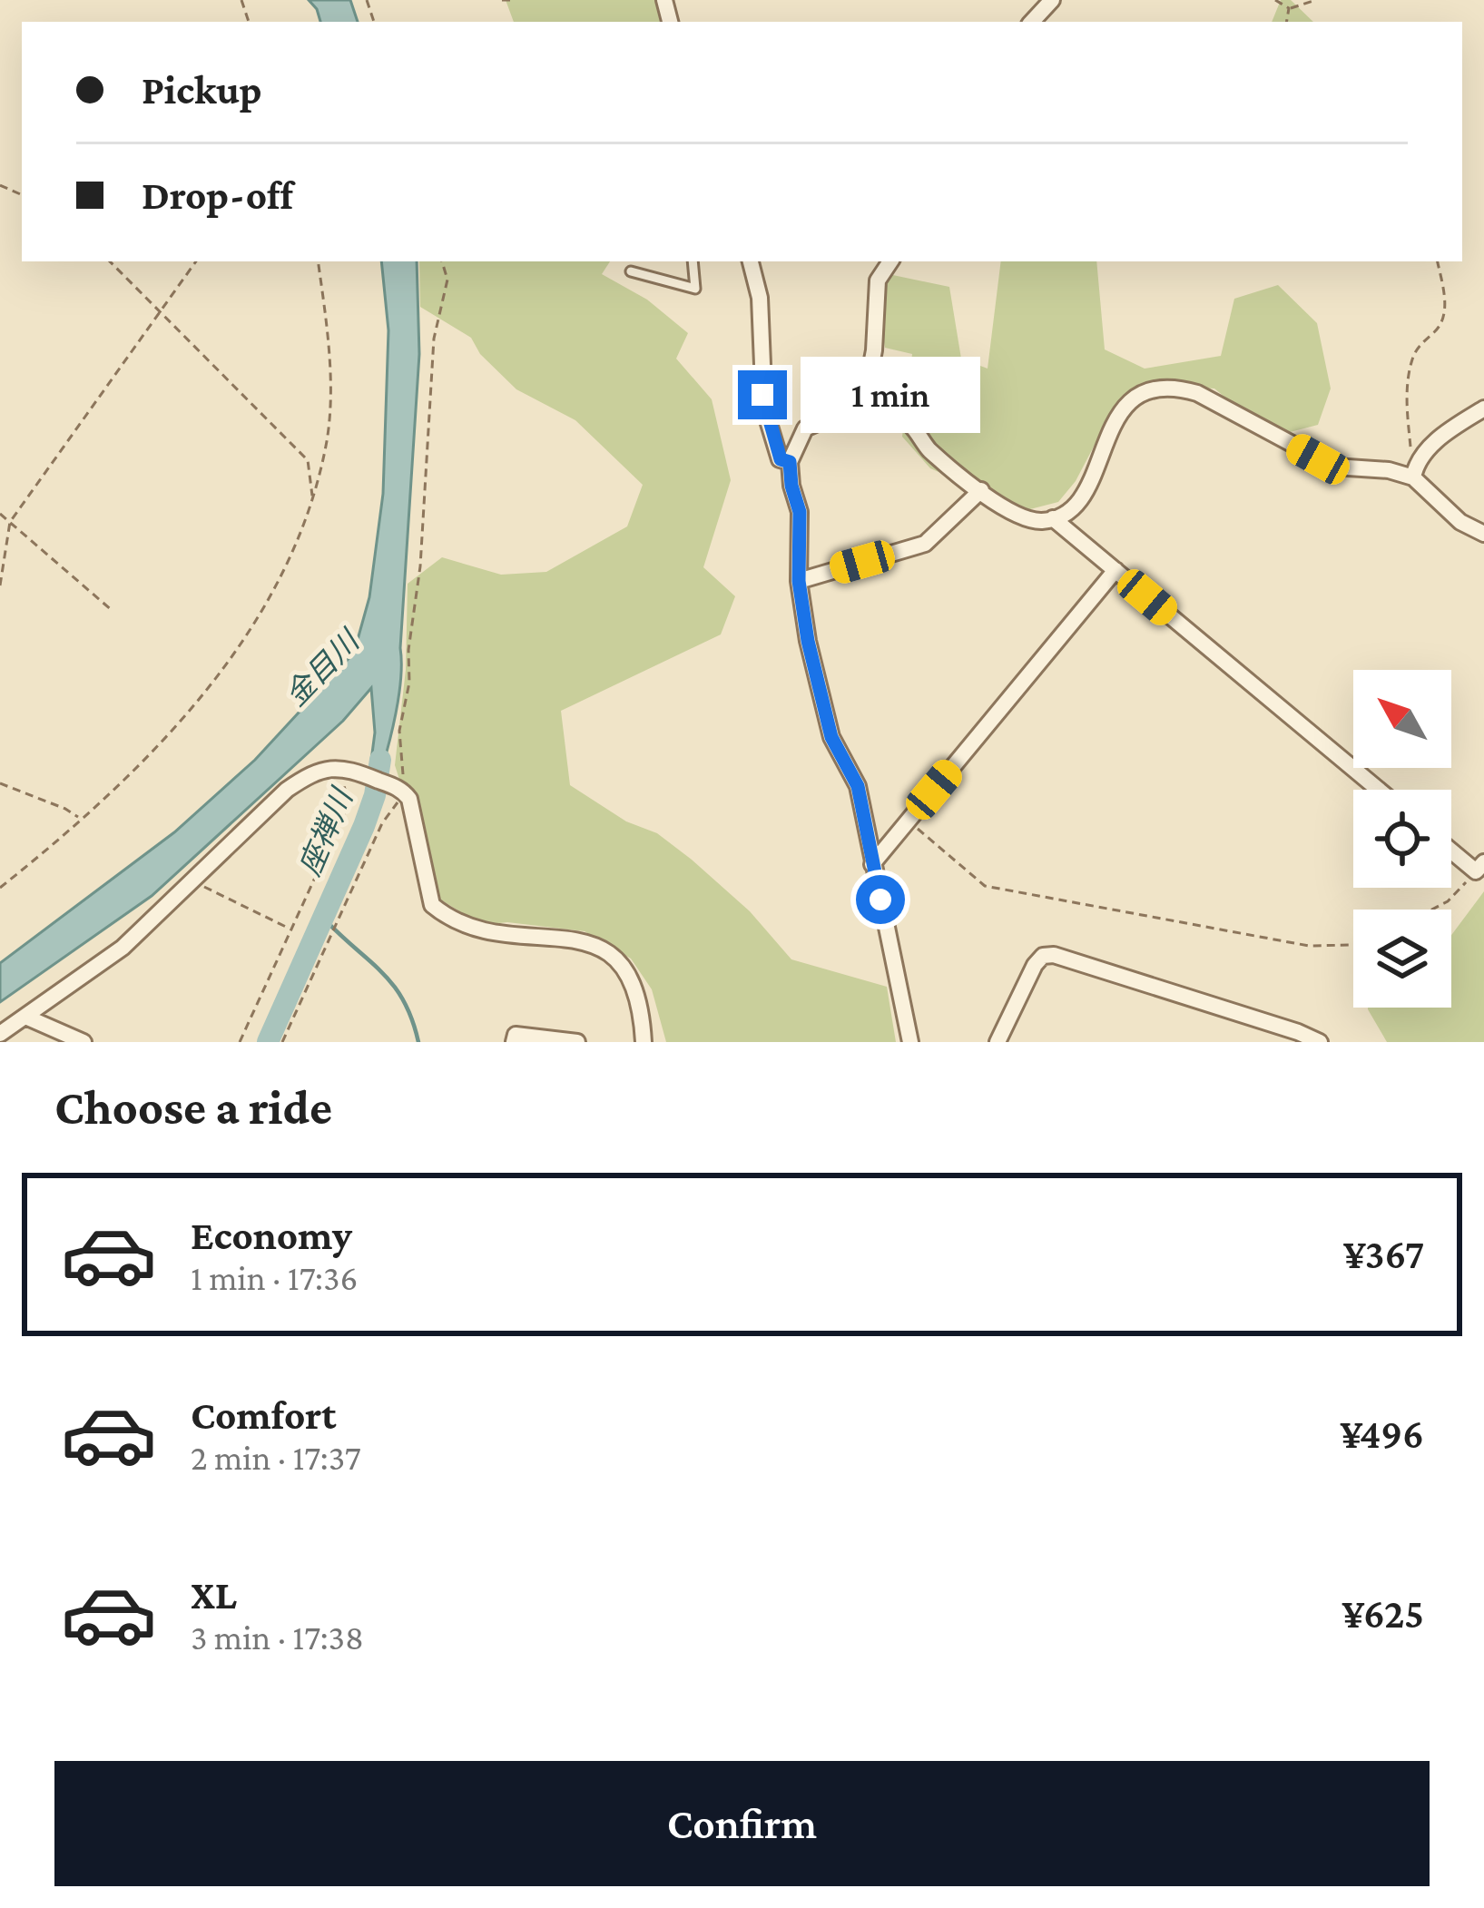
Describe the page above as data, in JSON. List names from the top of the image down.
{
  "water": ["金目川", "座禅川"],
  "north": "top left",
  "page": {
    "banner": ["Pickup", "Drop-off"],
    "bubble": "1 min",
    "heading": "Choose a ride",
    "list": [
      {
        "name": "Economy",
        "note": "1 min · 17:36",
        "value": "¥367"
      },
      {
        "name": "Comfort",
        "note": "2 min · 17:37",
        "value": "¥496"
      },
      {
        "name": "XL",
        "note": "3 min · 17:38",
        "value": "¥625"
      }
    ],
    "buttons": "Confirm"
  }
}
